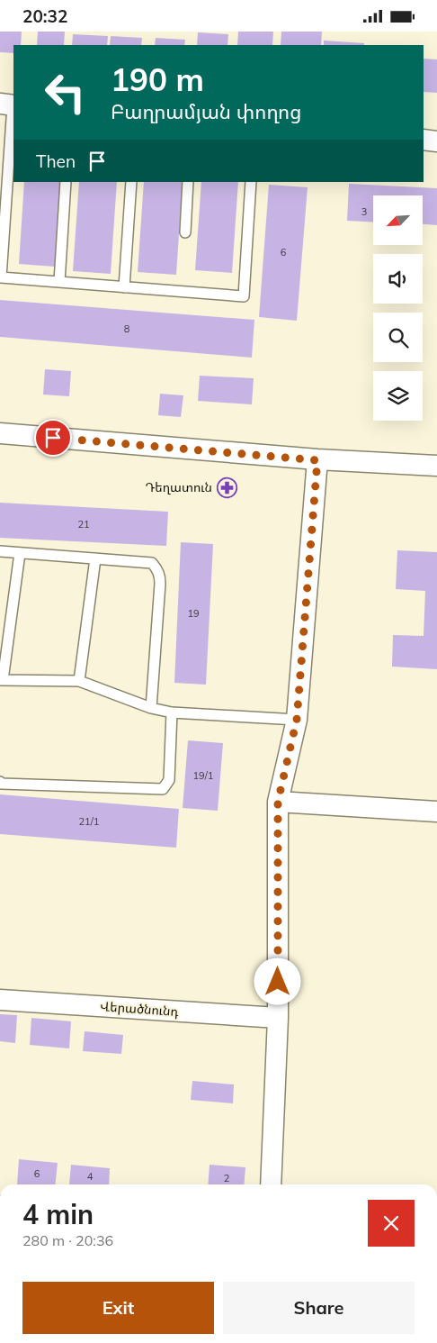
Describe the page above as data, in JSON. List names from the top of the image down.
{
  "streets": {
    "street": ["Վերածնունդ"]
  },
  "places": {
    "pharmacy": ["Դեղատուն"]
  },
  "house_numbers": [
    "3",
    "6",
    "8",
    "21",
    "19",
    "19/1",
    "21/1",
    "6",
    "4",
    "2"
  ],
  "north": "bottom left",
  "page": {
    "status": "20:32",
    "turn": ["190 m", "Բաղրամյան փողոց"],
    "then": "Then",
    "heading": ["4 min", "280 m · 20:36"],
    "buttons": ["Exit", "Share"]
  }
}
